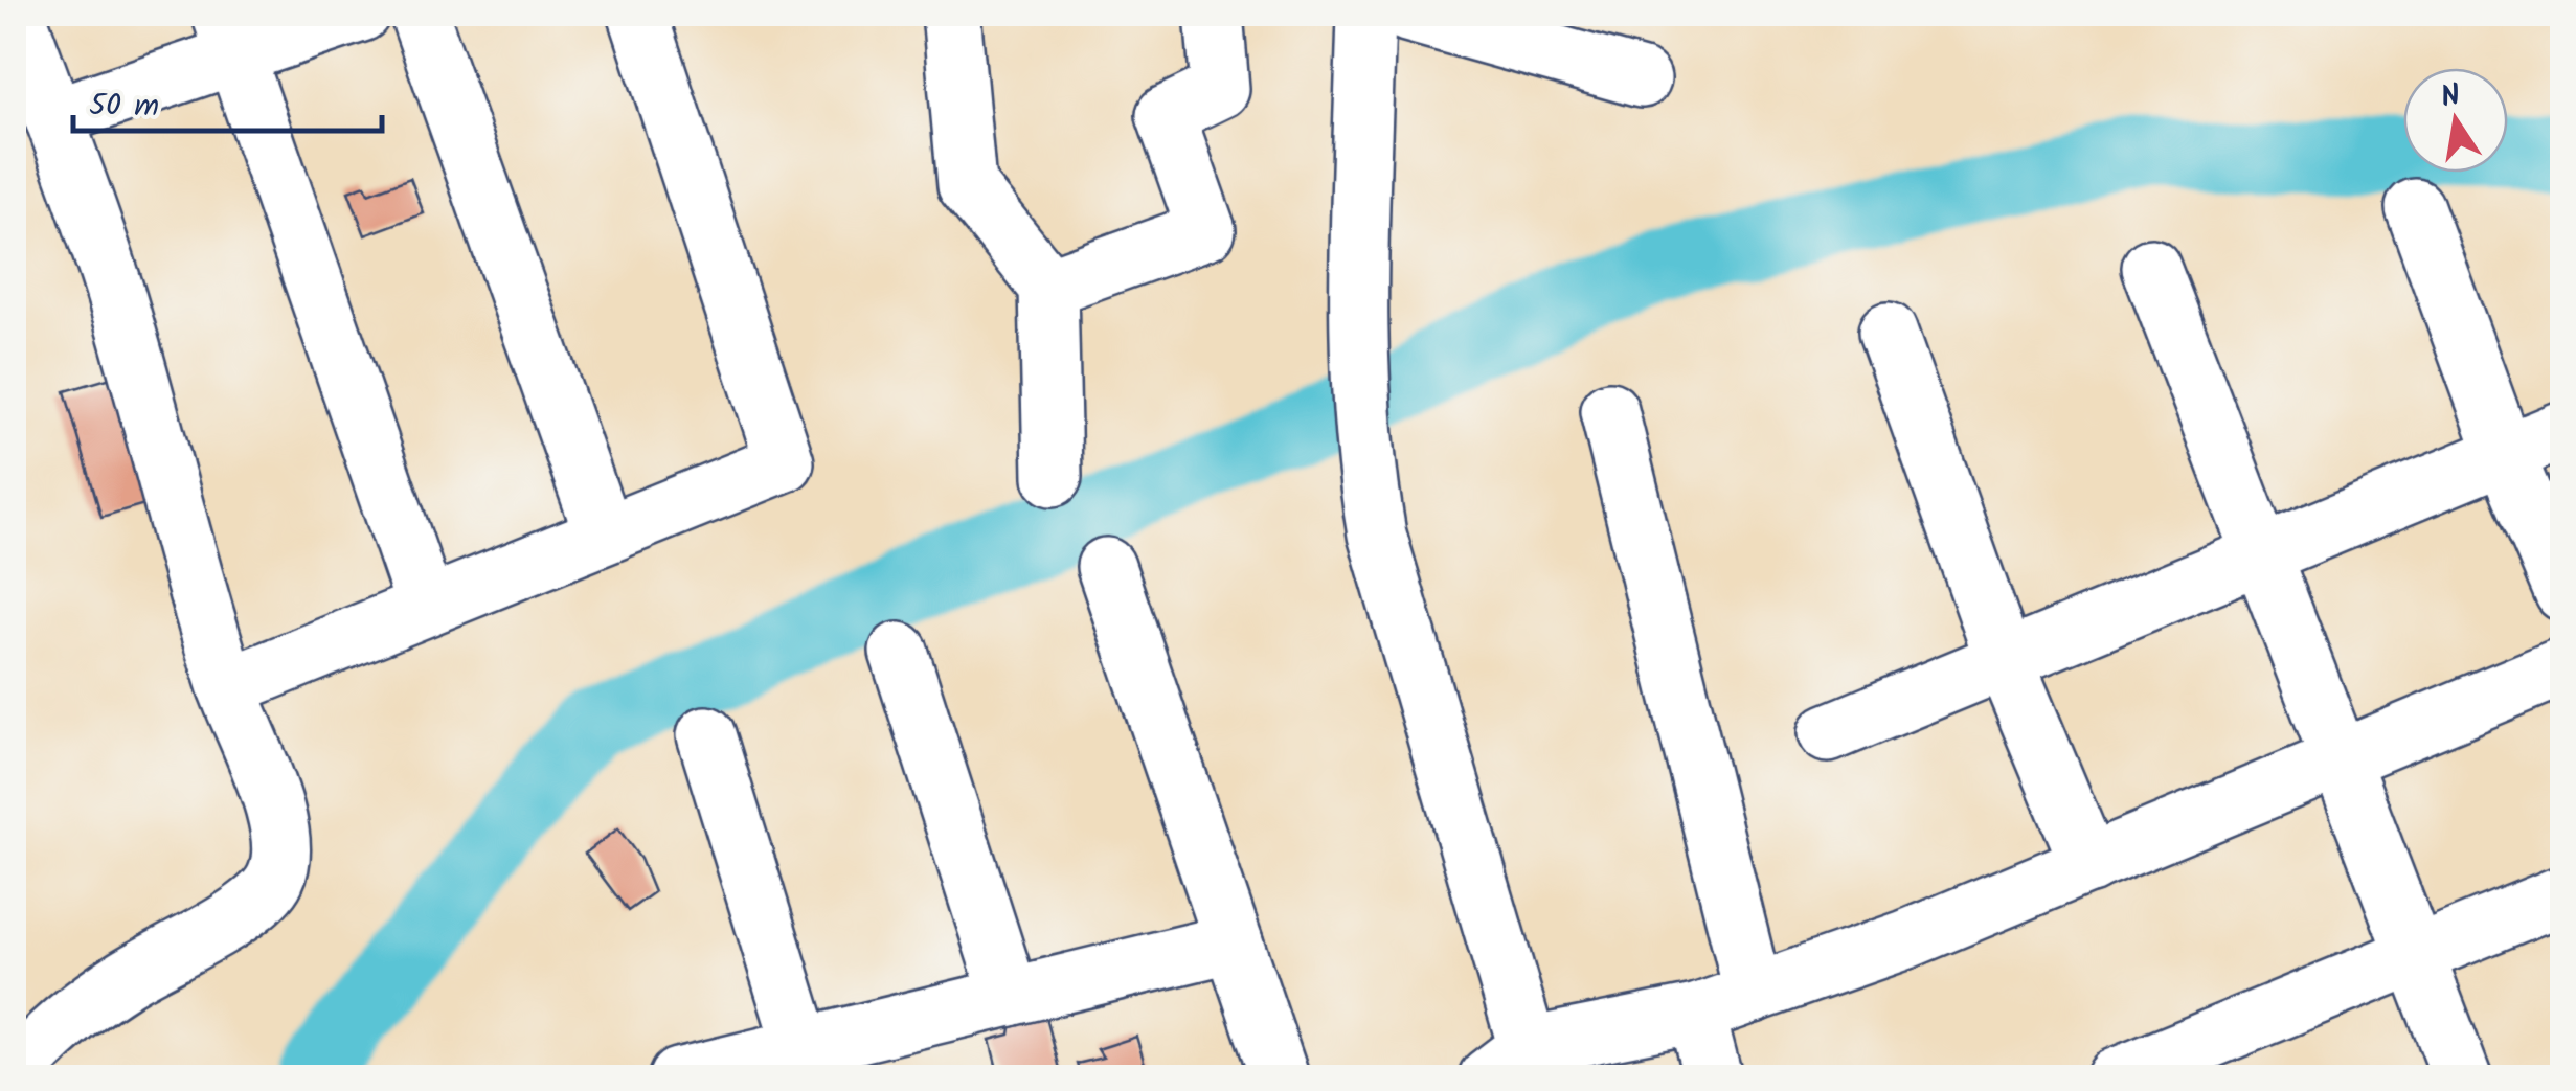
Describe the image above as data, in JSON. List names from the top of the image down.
{
  "scale_bar": "50 m",
  "north": "top"
}
